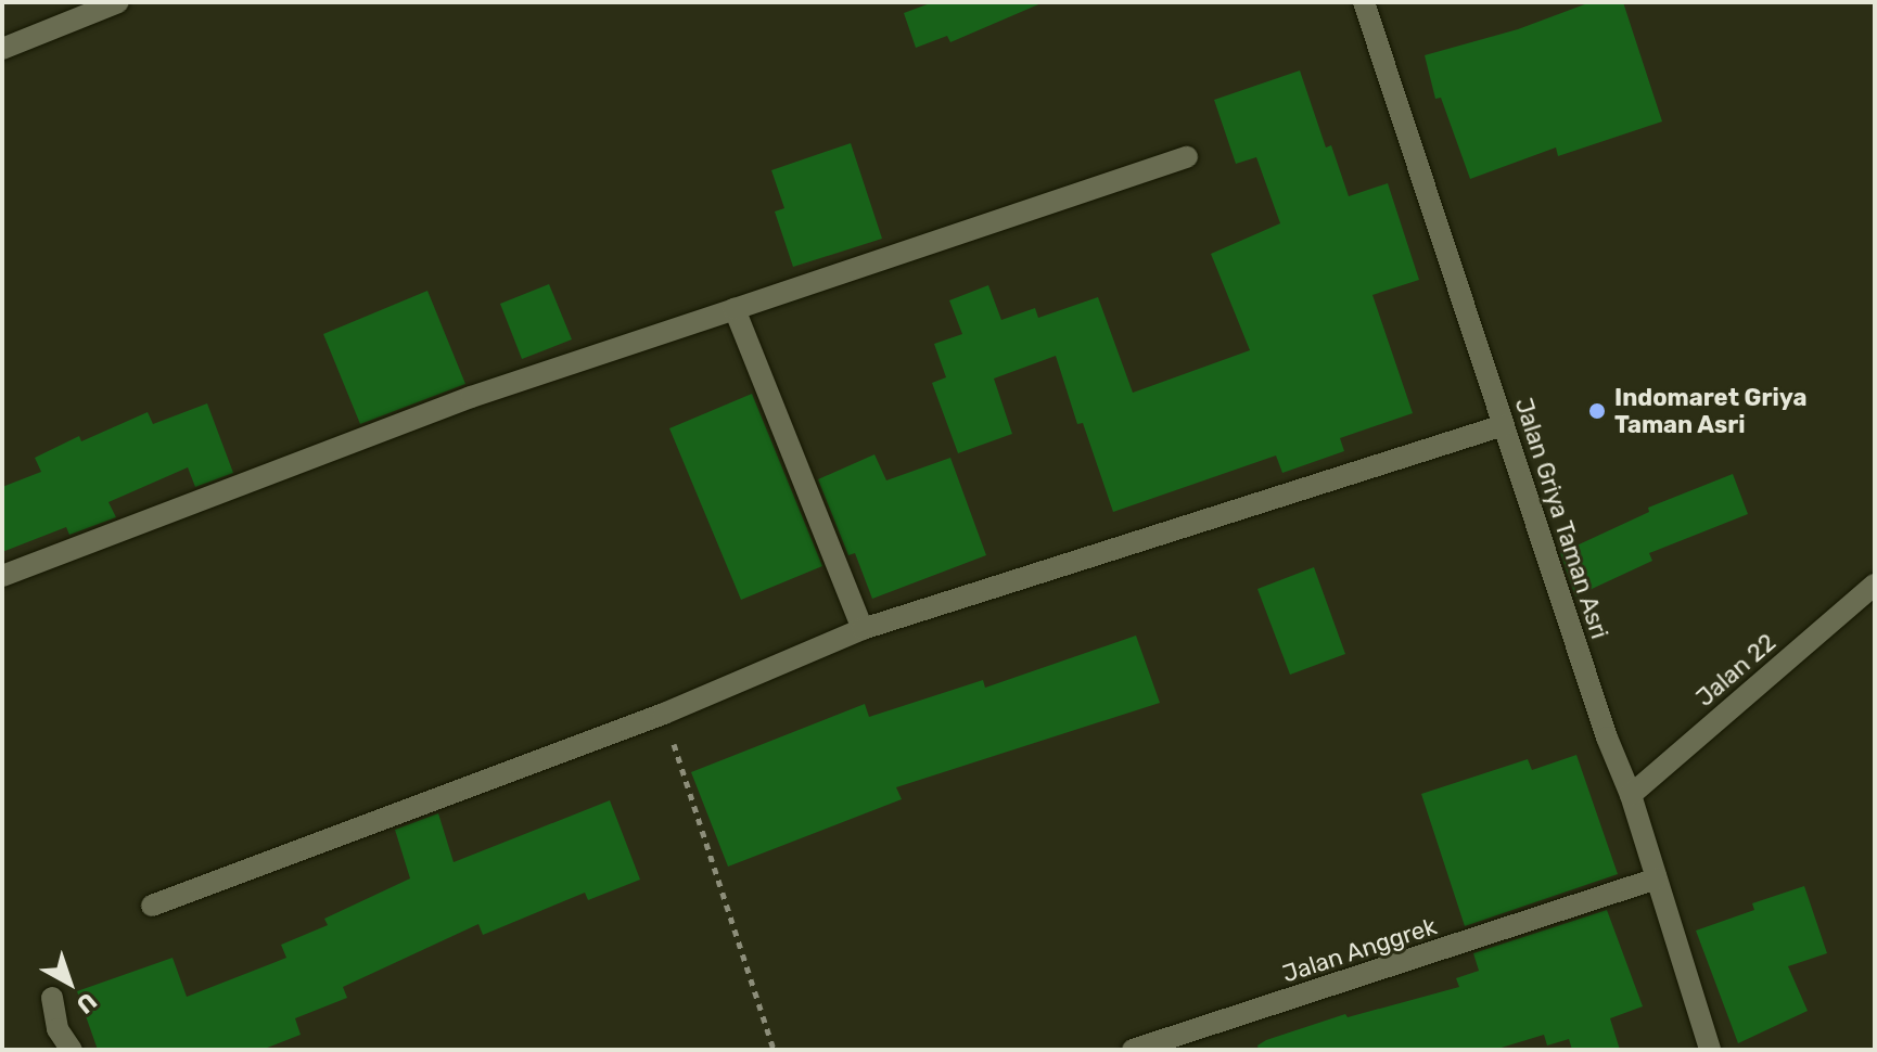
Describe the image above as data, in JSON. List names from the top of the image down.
{
  "streets": {
    "street": ["Jalan Griya Taman Asri", "Jalan 22", "Jalan Anggrek"]
  },
  "crossings": [
    ["Jalan Griya Taman Asri", "Jalan 22"],
    ["Jalan Griya Taman Asri", "Jalan Anggrek"]
  ],
  "places": ["Indomaret Griya Taman Asri"],
  "north": "bottom right"
}
